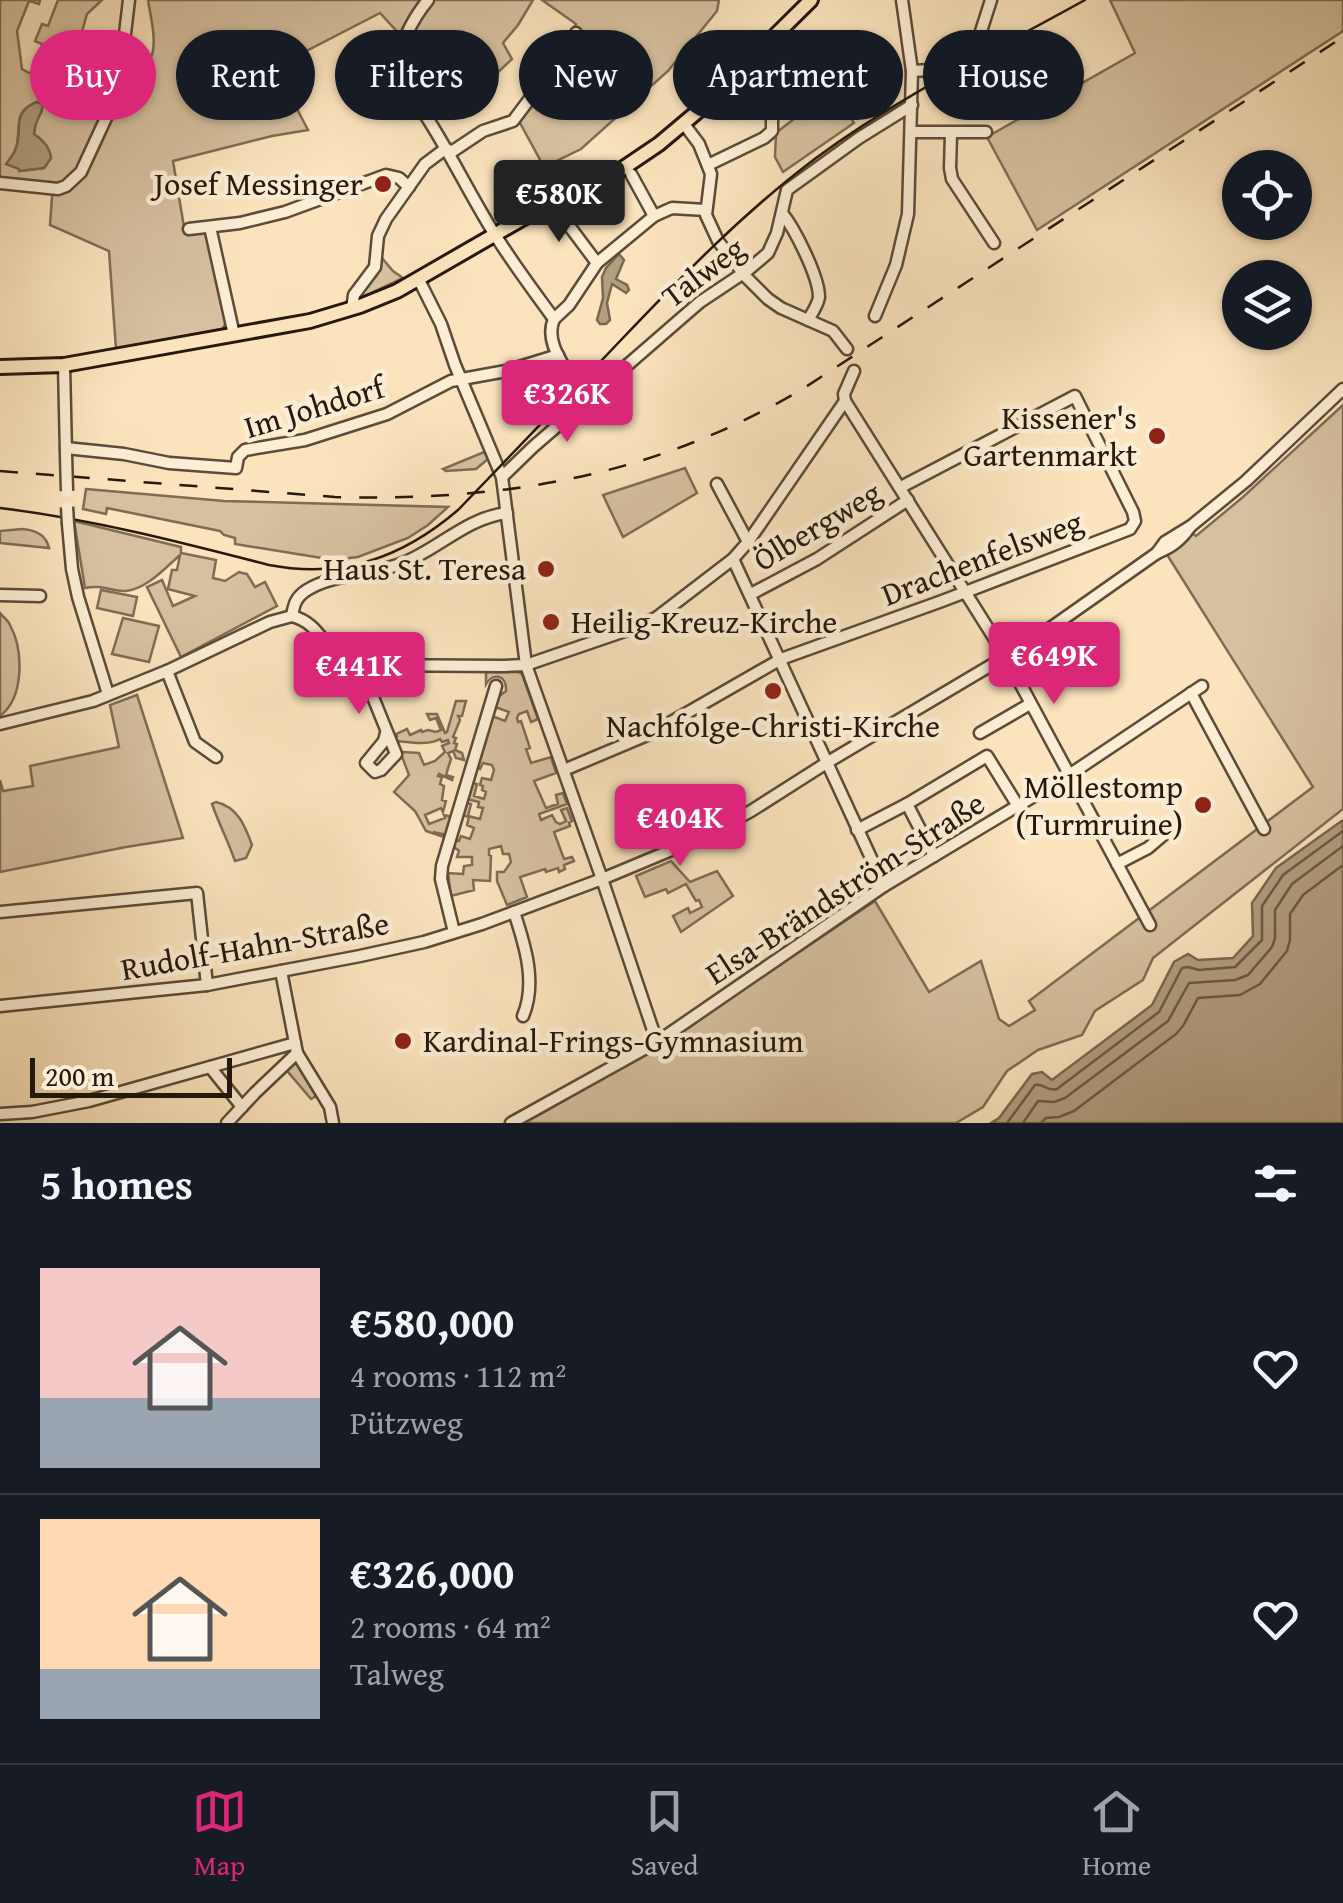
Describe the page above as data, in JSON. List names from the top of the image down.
{
  "streets": {
    "street": [
      "Talweg",
      "Im Johdorf",
      "Ölbergweg",
      "Drachenfelsweg",
      "Elsa-Brändström-Straße",
      "Rudolf-Hahn-Straße"
    ]
  },
  "places": [
    "Josef Messinger",
    "Kissener's Gartenmarkt",
    "Haus St. Teresa",
    "Heilig-Kreuz-Kirche",
    "Nachfolge-Christi-Kirche",
    "Möllestomp (Turmruine)",
    "Kardinal-Frings-Gymnasium"
  ],
  "scale_bar": "200 m",
  "page": {
    "chip": [
      "Buy",
      "Rent",
      "Filters",
      "New",
      "Apartment",
      "House"
    ],
    "price": [
      "€580K",
      "€326K",
      "€649K",
      "€441K",
      "€404K"
    ],
    "scale": "200 m",
    "heading": "5 homes",
    "list": [
      {
        "name": "€580,000",
        "note": "4 rooms · 112 m² · Pützweg"
      },
      {
        "name": "€326,000",
        "note": "2 rooms · 64 m² · Talweg"
      }
    ],
    "tabs": ["Map", "Saved", "Home"]
  }
}
